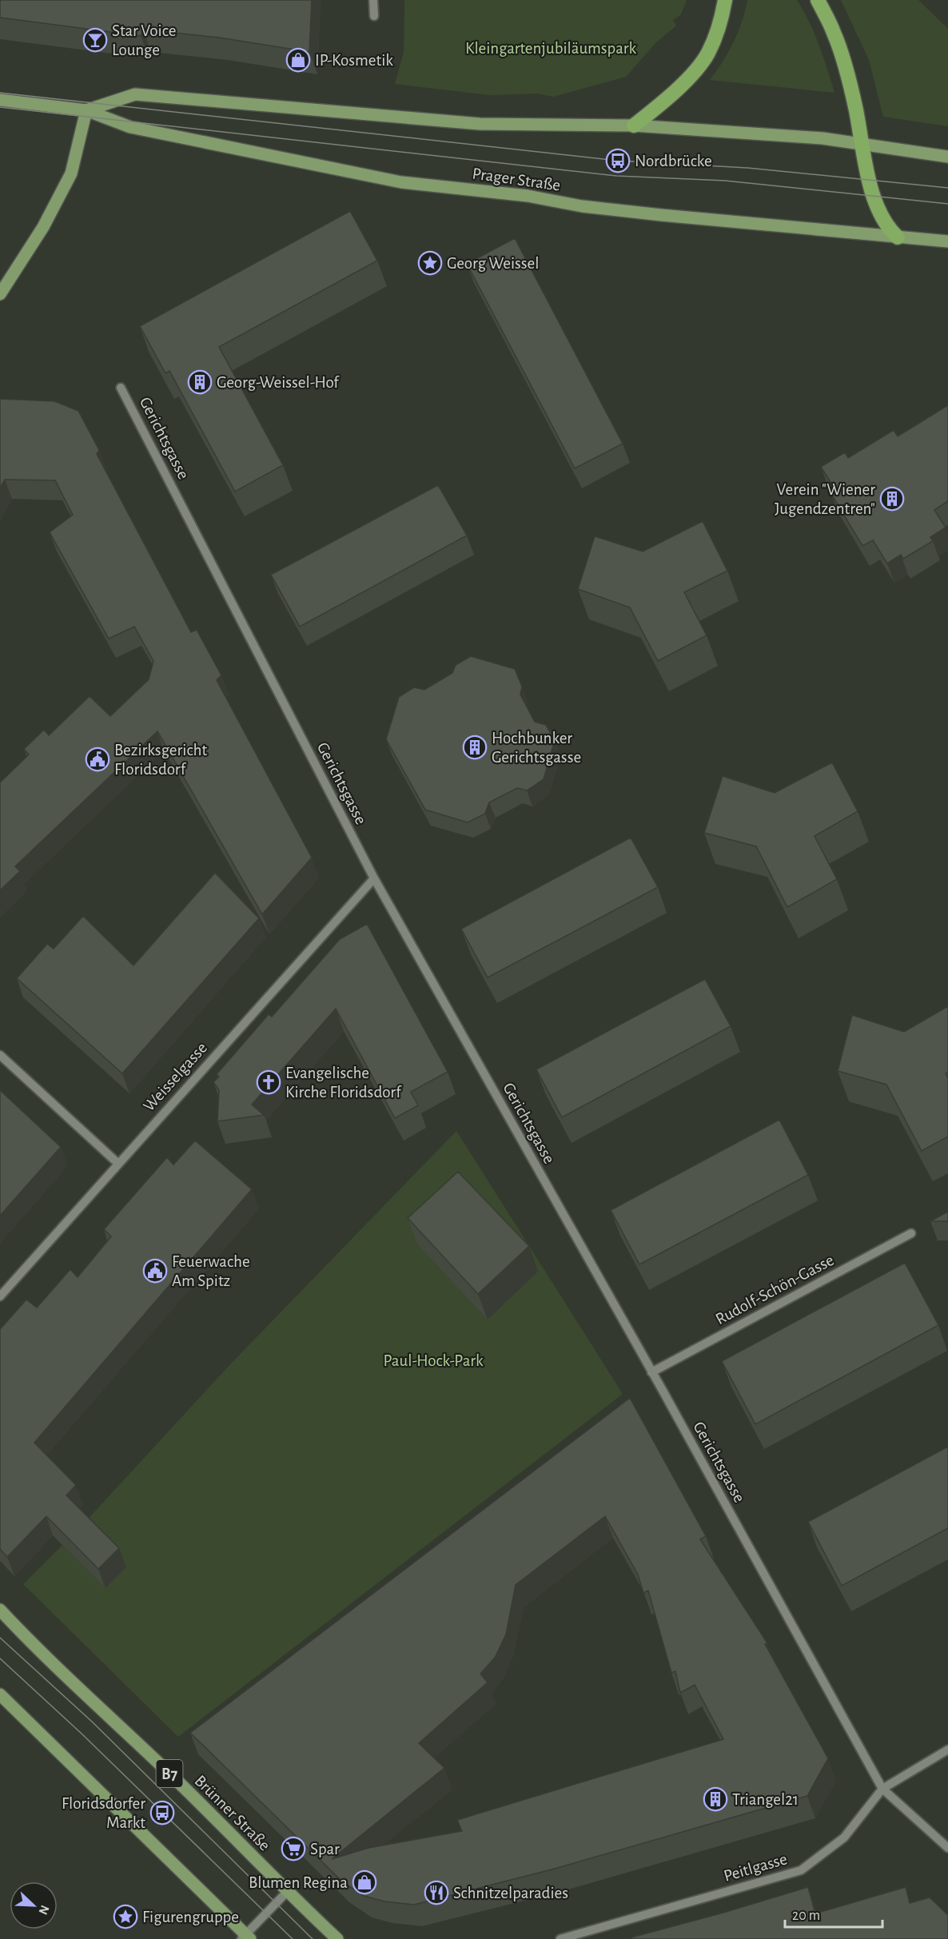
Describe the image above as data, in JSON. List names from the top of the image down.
{
  "streets": {
    "main road": ["Prager Straße", "B7", "Brünner Straße"],
    "street": [
      "Gerichtsgasse",
      "Weisselgasse",
      "Rudolf-Schön-Gasse",
      "Peitlgasse"
    ]
  },
  "crossings": [
    ["Gerichtsgasse", "Weisselgasse"],
    ["Gerichtsgasse", "Rudolf-Schön-Gasse"],
    ["Gerichtsgasse", "Peitlgasse"]
  ],
  "parks": ["Kleingartenjubiläumspark", "Paul-Hock-Park"],
  "places": {
    "bar": ["Star Voice Lounge"],
    "shop": ["IP-Kosmetik", "Blumen Regina"],
    "bus stop": ["Nordbrücke", "Floridsdorfer Markt"],
    "place": ["Georg Weissel", "Figurengruppe"],
    "building": [
      "Georg-Weissel-Hof",
      "Verein \"Wiener Jugendzentren\"",
      "Hochbunker Gerichtsgasse",
      "Triangel21"
    ],
    "public building": ["Bezirksgericht Floridsdorf", "Feuerwache Am Spitz"],
    "church": ["Evangelische Kirche Floridsdorf"],
    "supermarket": ["Spar"],
    "restaurant": ["Schnitzelparadies"]
  },
  "scale_bar": "20 m",
  "north": "bottom right"
}
